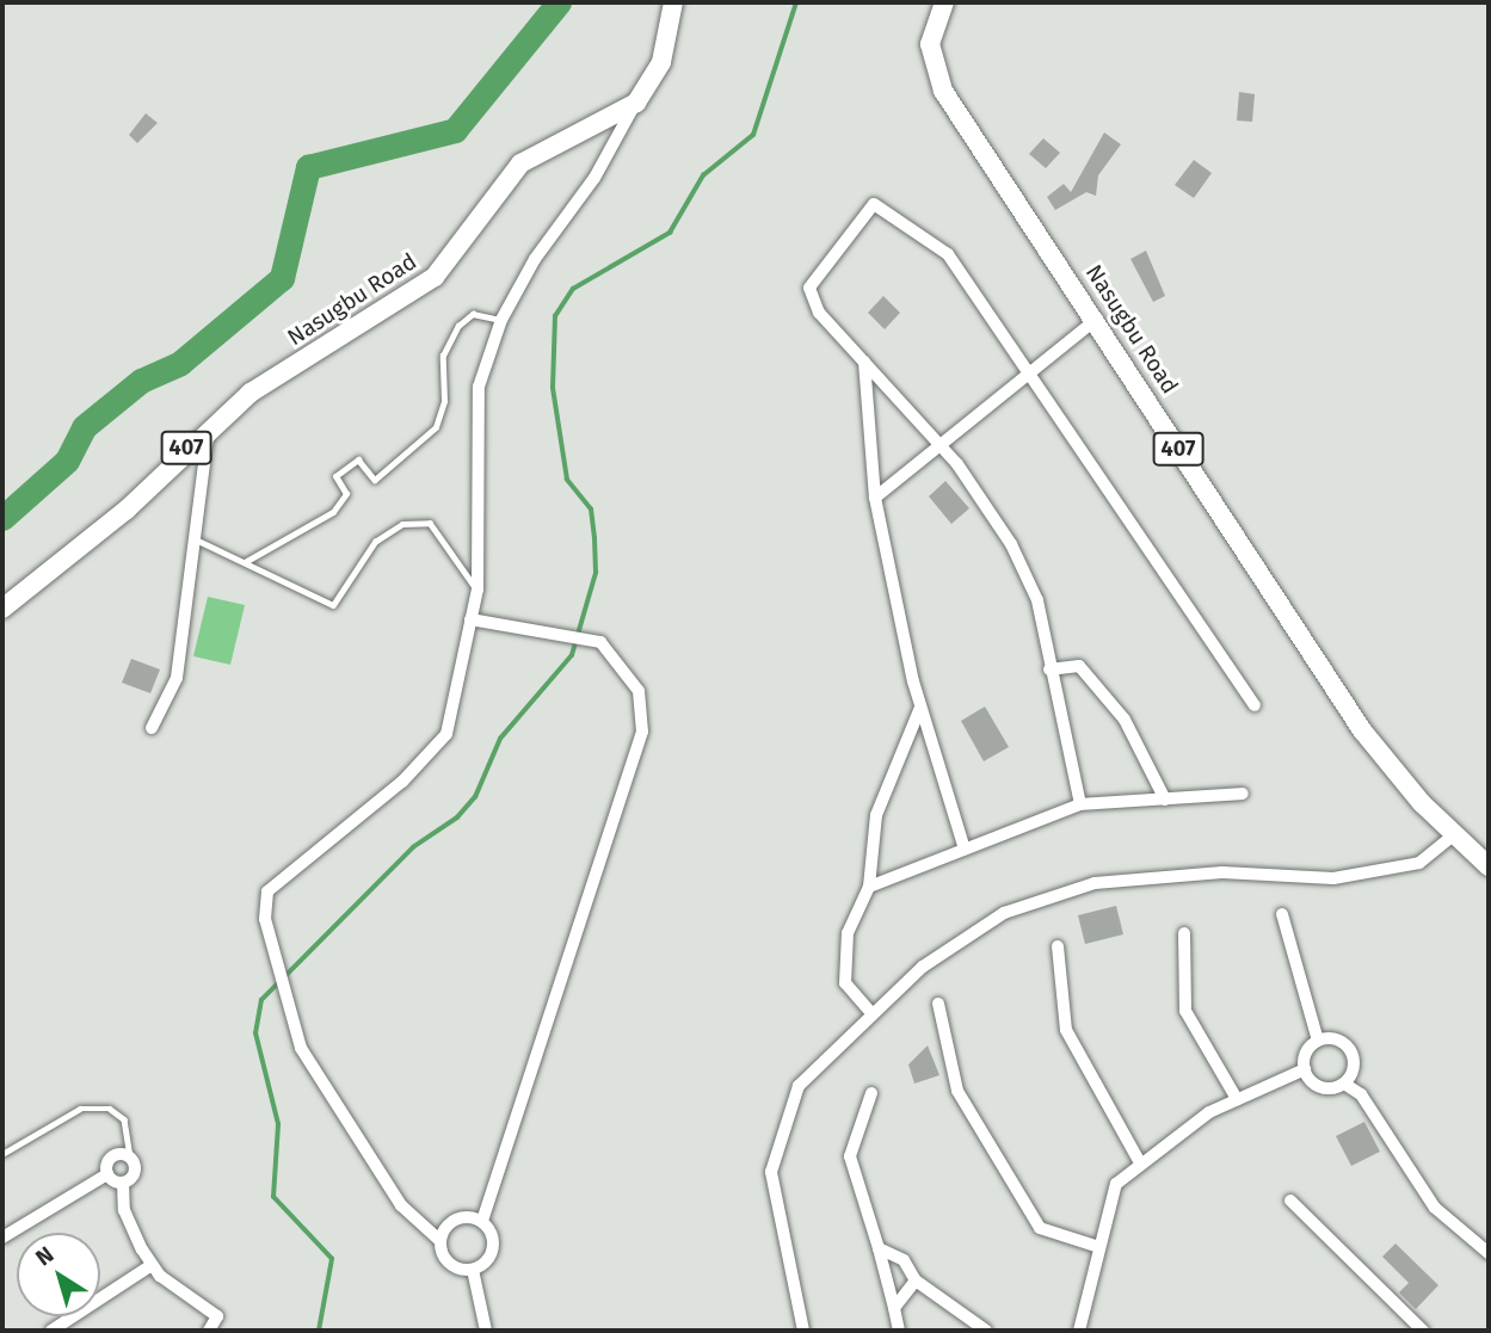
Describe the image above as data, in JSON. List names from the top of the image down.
{
  "streets": {
    "main road": ["Nasugbu Road", "407"]
  },
  "north": "top left"
}
